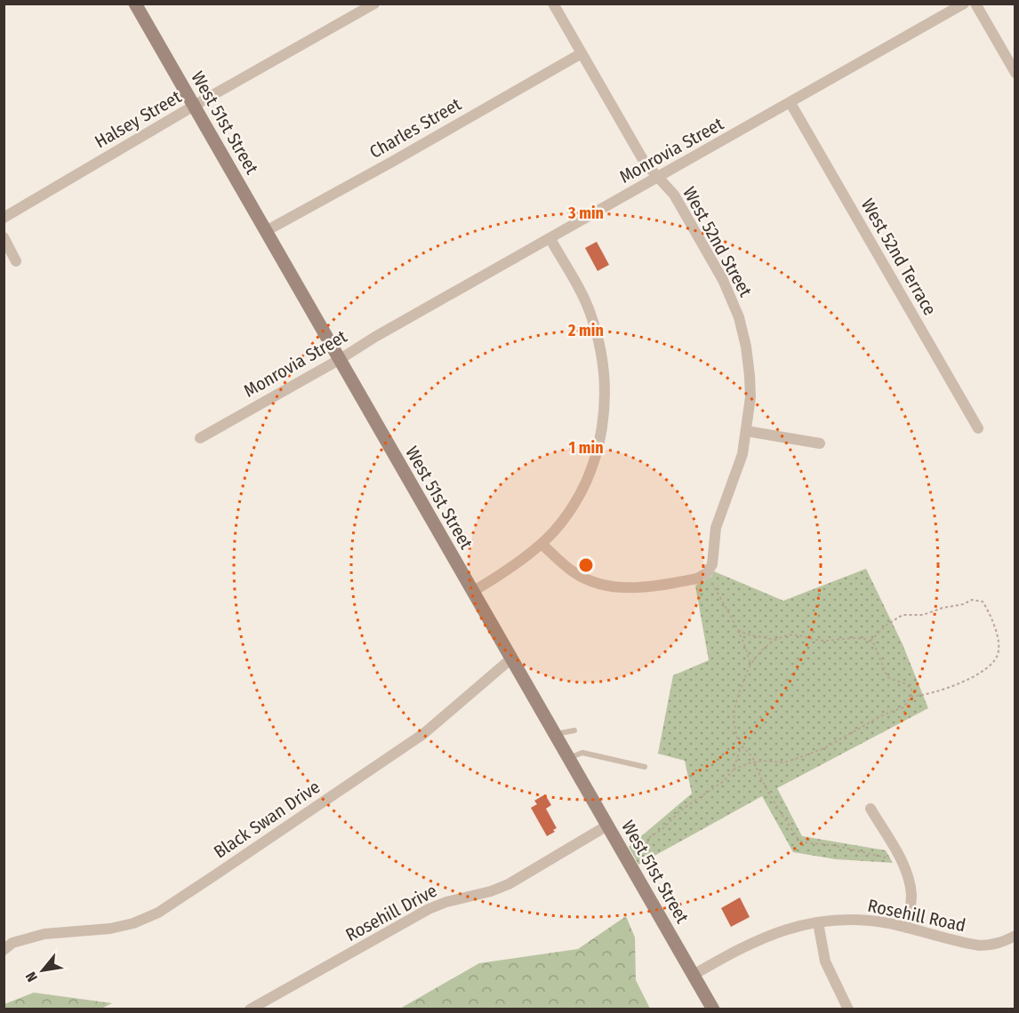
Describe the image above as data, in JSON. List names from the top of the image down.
{
  "streets": {
    "street": [
      "Halsey Street",
      "West 51st Street",
      "Charles Street",
      "Monrovia Street",
      "West 52nd Street",
      "West 52nd Terrace",
      "Black Swan Drive",
      "Rosehill Drive",
      "Rosehill Road"
    ]
  },
  "crossings": [
    ["Halsey Street", "West 51st Street"],
    ["West 51st Street", "Charles Street"],
    ["West 51st Street", "Monrovia Street"],
    ["West 51st Street", "Black Swan Drive"],
    ["West 51st Street", "Rosehill Drive"],
    ["West 51st Street", "Rosehill Road"],
    ["Charles Street", "West 52nd Street"],
    ["Monrovia Street", "West 52nd Street"],
    ["Monrovia Street", "West 52nd Terrace"]
  ],
  "north": "bottom left",
  "rings": ["3 min", "2 min", "1 min"]
}
